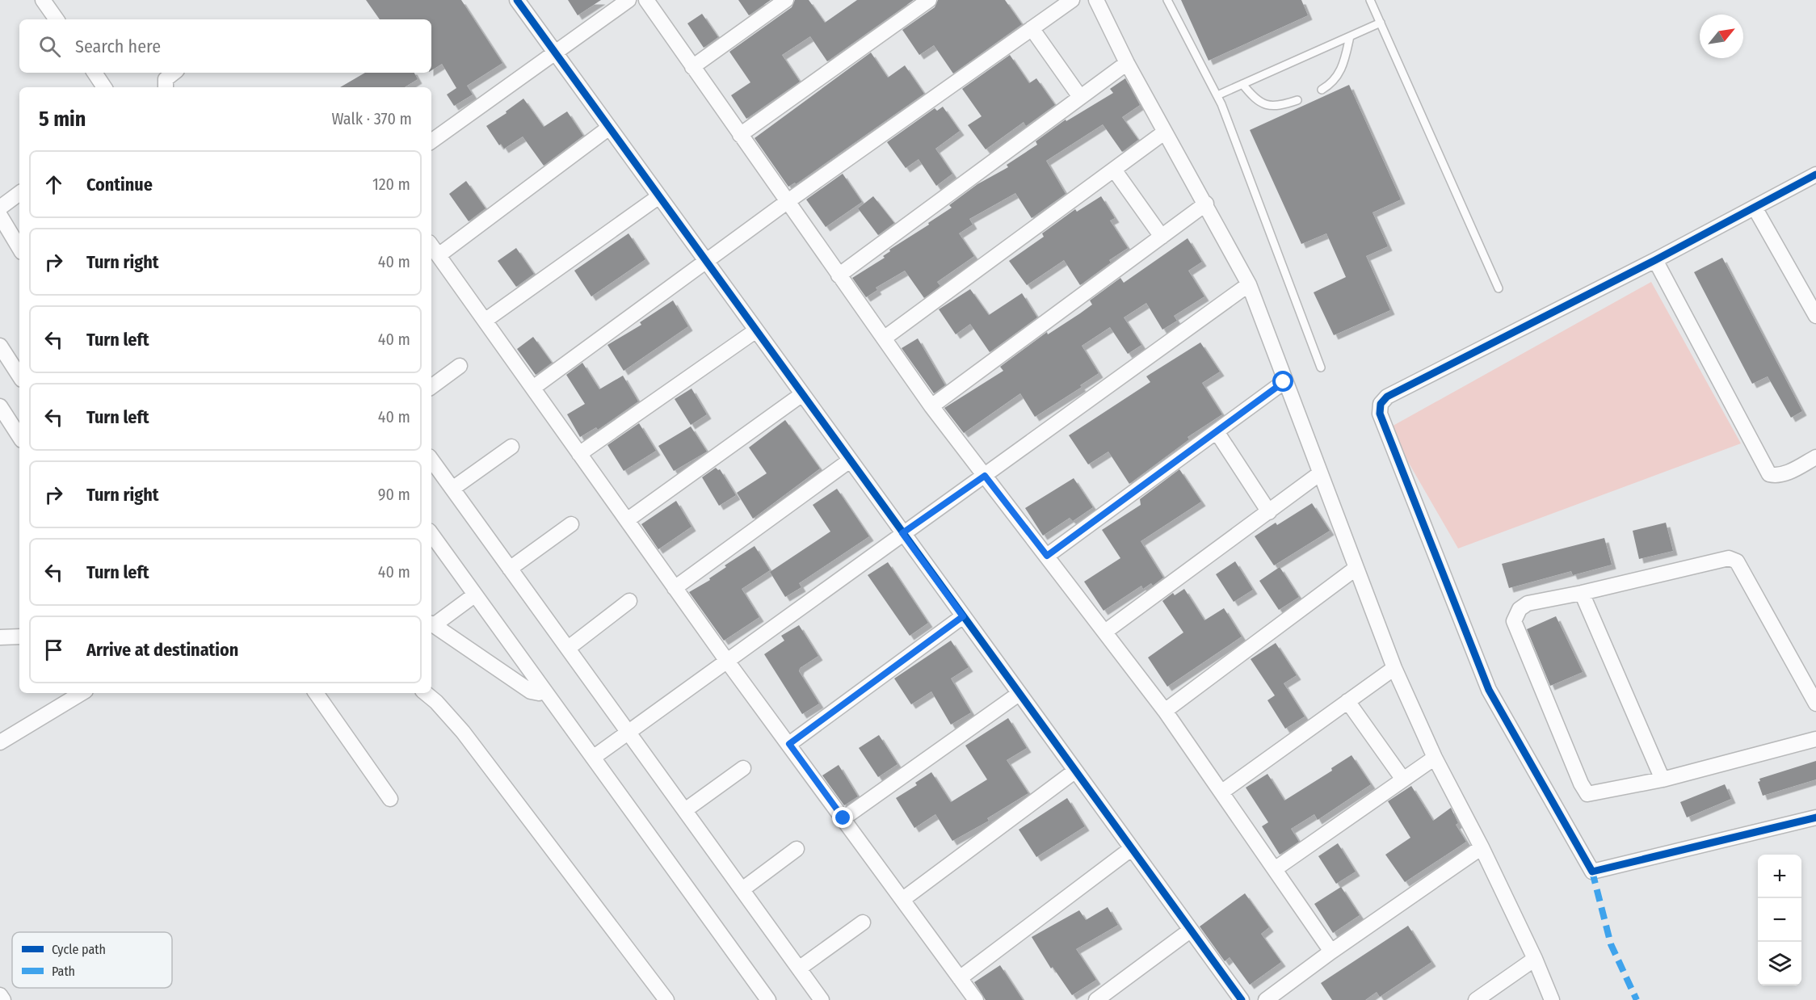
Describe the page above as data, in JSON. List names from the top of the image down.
{
  "legend": ["Cycle path", "Path"],
  "north": "top right",
  "page": {
    "search": "Search here",
    "heading": ["5 min", "Walk · 370 m"],
    "list": [
      ["Continue", "120 m"],
      ["Turn right", "40 m"],
      ["Turn left", "40 m"],
      ["Turn left", "40 m"],
      ["Turn right", "90 m"],
      ["Turn left", "40 m"],
      "Arrive at destination"
    ],
    "map_buttons": ["+", "−"]
  }
}
